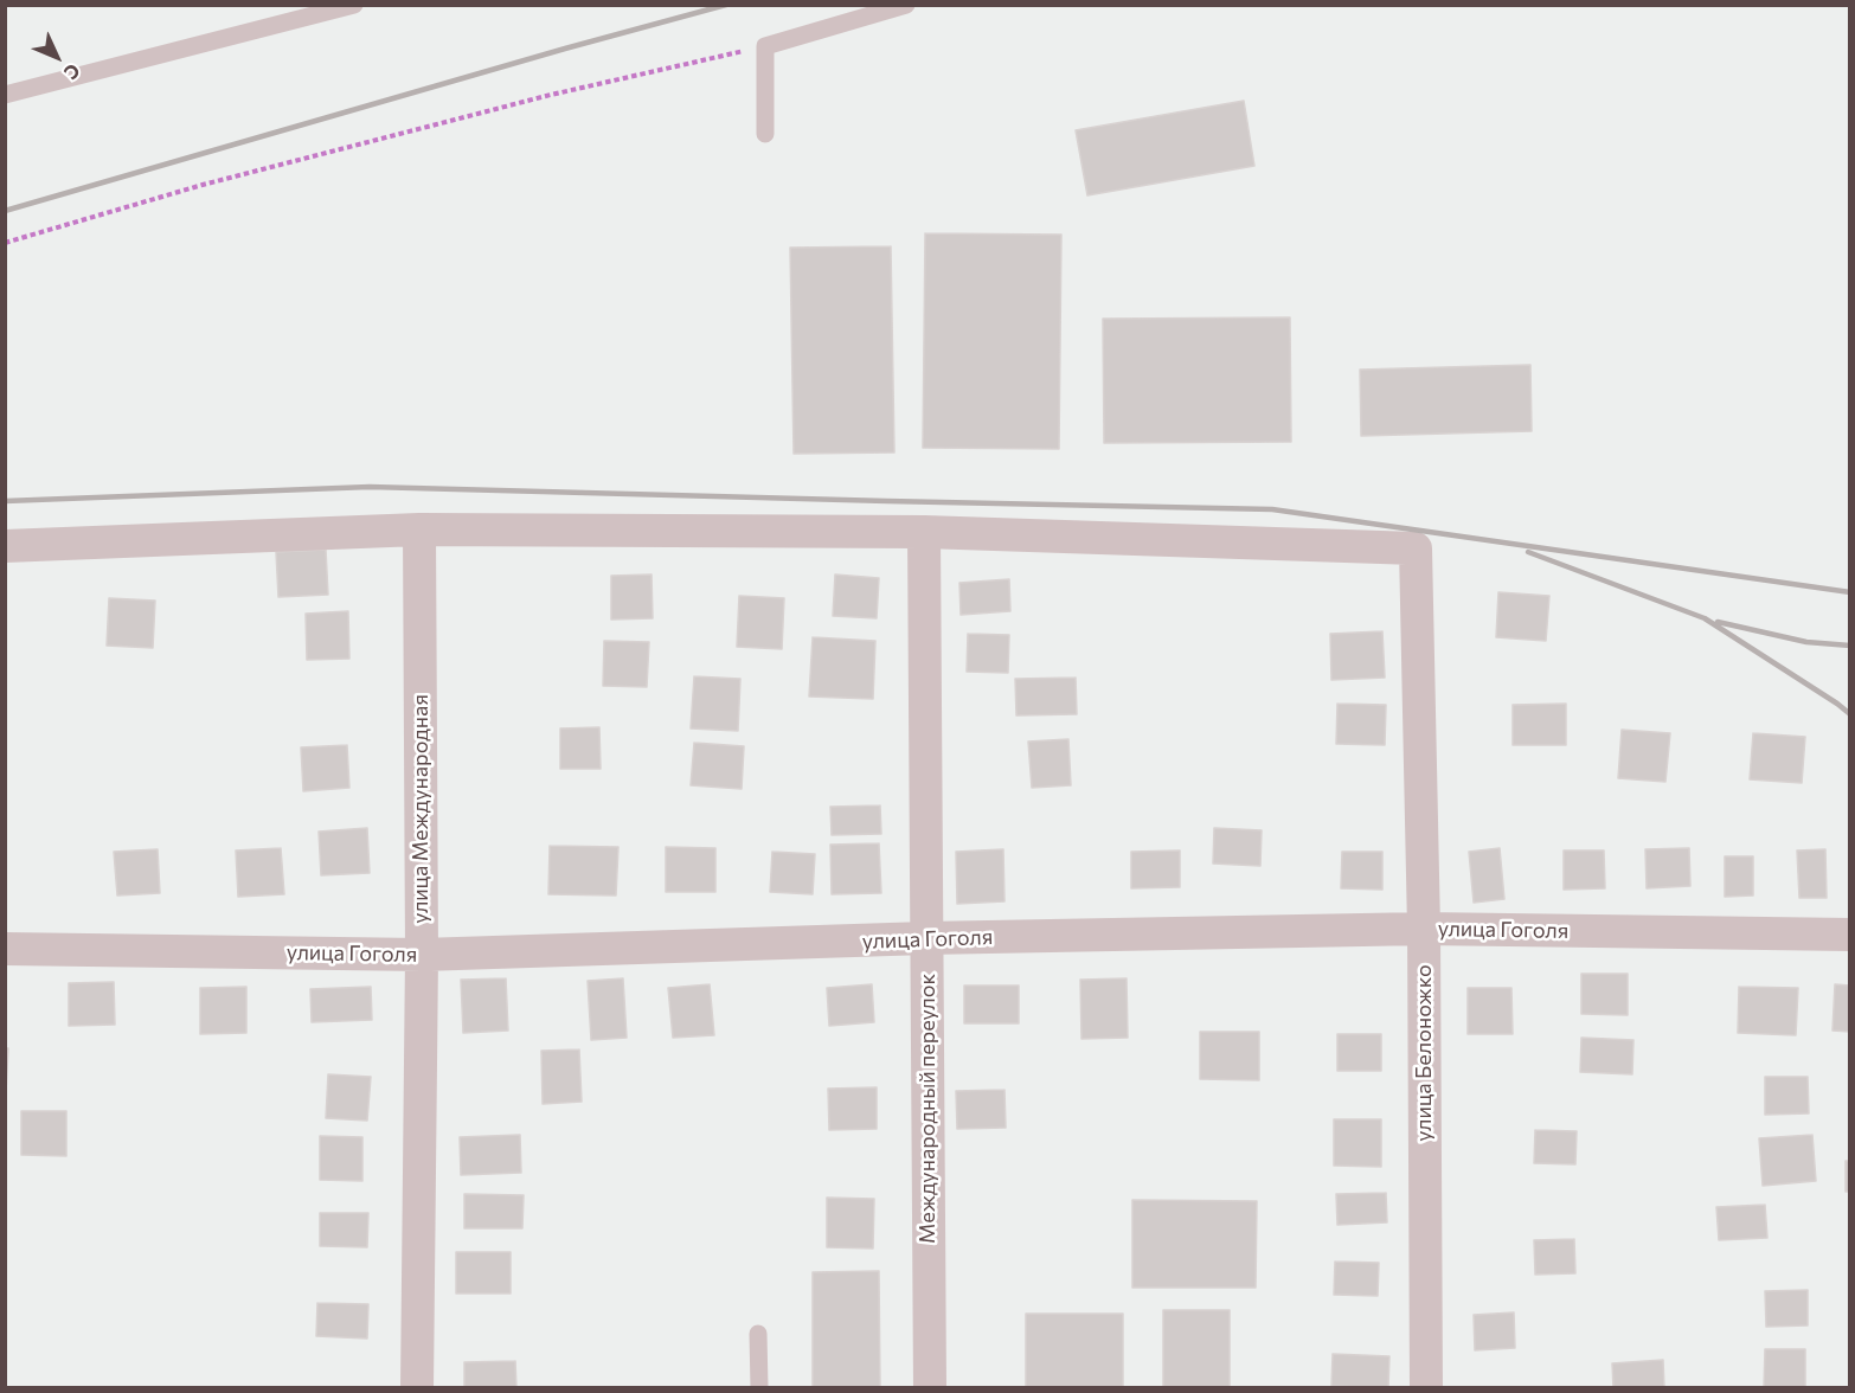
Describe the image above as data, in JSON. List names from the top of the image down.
{
  "streets": {
    "street": [
      "улица Международная",
      "улица Гоголя",
      "улица Белоножко",
      "Международный переулок"
    ]
  },
  "crossings": [
    ["улица Международная", "улица Гоголя"],
    ["улица Гоголя", "улица Белоножко"],
    ["улица Гоголя", "Международный переулок"],
    ["улица Белоножко", "Международный переулок"]
  ],
  "north": "bottom right"
}
